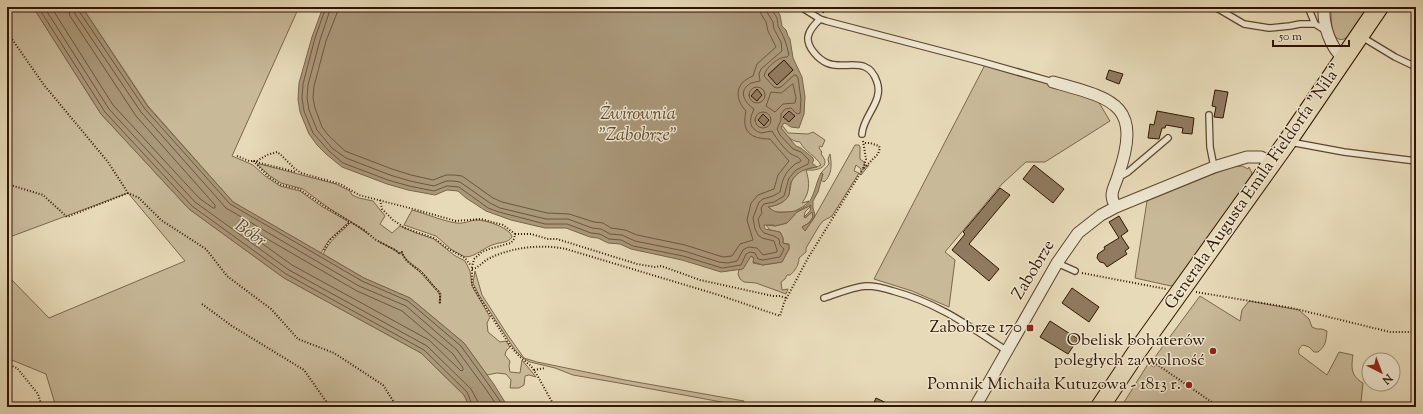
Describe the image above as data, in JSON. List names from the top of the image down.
{
  "streets": {
    "main road": ["Generała Augusta Emila Fieldorfa \"Nila\""],
    "street": ["Zabobrze"]
  },
  "crossings": [
    ["Generała Augusta Emila Fieldorfa \"Nila\"", "Zabobrze"]
  ],
  "water": ["Żwirownia \"Zabobrze\"", "Bóbr"],
  "places": {
    "transit": ["Zabobrze 170"],
    "other": ["Obelisk bohaterów poległych za wolność", "Pomnik Michaiła Kutuzowa - 1813 r."]
  },
  "scale_bar": "50 m",
  "north": "bottom right"
}
